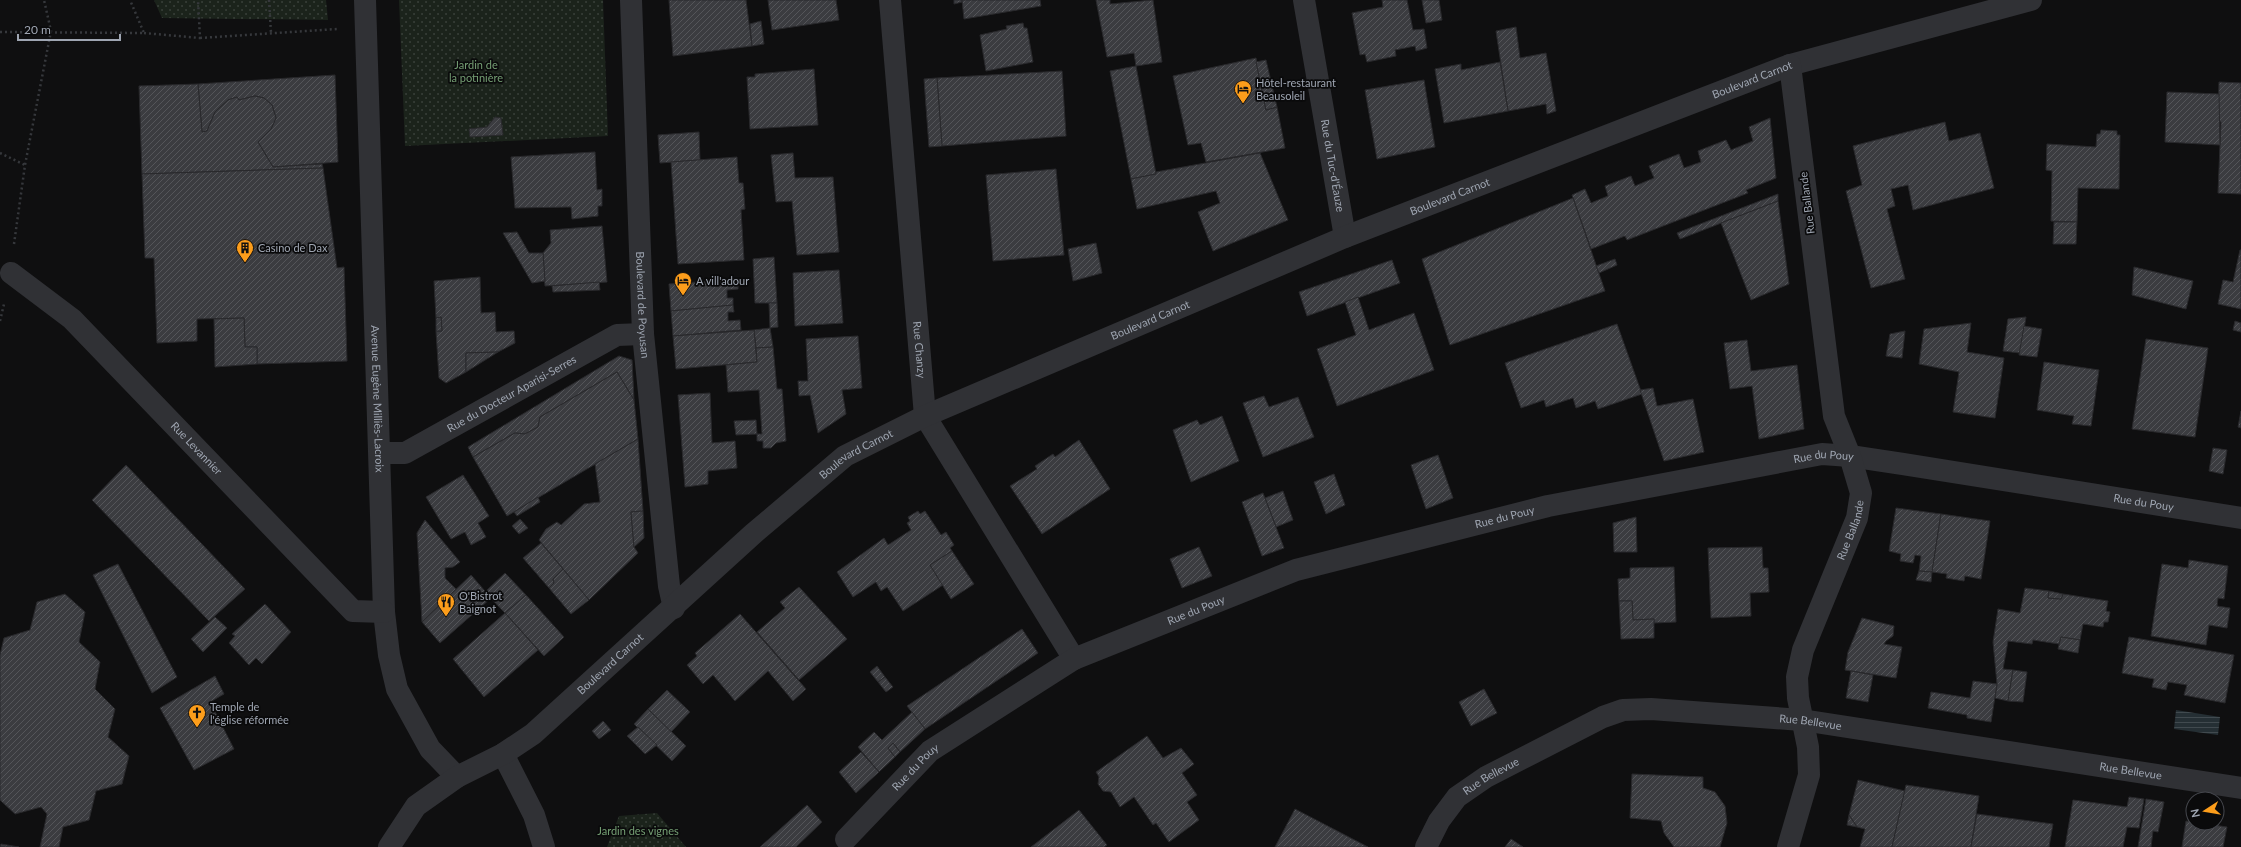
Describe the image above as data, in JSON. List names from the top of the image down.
{
  "streets": {
    "street": [
      "Boulevard Carnot",
      "Rue du Tuc-d'Éauze",
      "Rue Ballande",
      "Boulevard de Poyusan",
      "Rue Chanzy",
      "Rue du Docteur Aparisi-Serres",
      "Avenue Eugène Milliès-Lacroix",
      "Rue Levannier",
      "Rue du Pouy",
      "Rue Bellevue"
    ]
  },
  "crossings": [
    ["Boulevard Carnot", "Rue du Tuc-d'Éauze"],
    ["Boulevard Carnot", "Rue Ballande"],
    ["Boulevard Carnot", "Boulevard de Poyusan"],
    ["Boulevard Carnot", "Rue Chanzy"],
    ["Boulevard Carnot", "Avenue Eugène Milliès-Lacroix"],
    ["Rue Ballande", "Rue du Pouy"],
    ["Rue Ballande", "Rue Bellevue"],
    ["Boulevard de Poyusan", "Rue du Docteur Aparisi-Serres"],
    ["Rue Chanzy", "Rue du Pouy"],
    ["Rue du Docteur Aparisi-Serres", "Avenue Eugène Milliès-Lacroix"],
    ["Avenue Eugène Milliès-Lacroix", "Rue Levannier"]
  ],
  "parks": ["Jardin de la potinière", "Jardin des vignes"],
  "places": {
    "hotel": ["Hôtel-restaurant Beausoleil", "A vill'adour"],
    "building": ["Casino de Dax"],
    "restaurant": ["O'Bistrot Baignot"],
    "church": ["Temple de l'église réformée"]
  },
  "scale_bar": "20 m",
  "north": "left"
}
